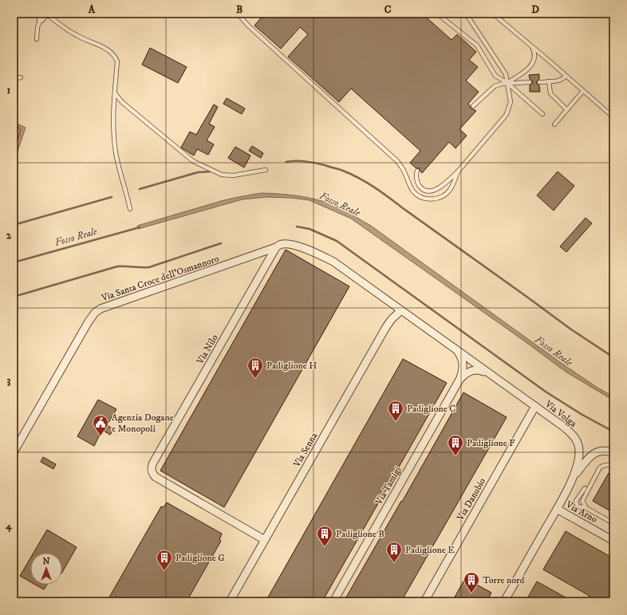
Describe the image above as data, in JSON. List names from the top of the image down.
{
  "streets": {
    "street": [
      "Via Santa Croce dell'Osmannoro",
      "Via Nilo",
      "Via Volga",
      "Via Senna",
      "Via Tamigi",
      "Via Danubio",
      "Via Arno"
    ]
  },
  "crossings": [
    ["Via Santa Croce dell'Osmannoro", "Via Nilo"],
    ["Via Nilo", "Via Senna"],
    ["Via Volga", "Via Senna"],
    ["Via Volga", "Via Tamigi"],
    ["Via Volga", "Via Danubio"],
    ["Via Volga", "Via Arno"]
  ],
  "water": ["Fosso Reale"],
  "places": {
    "building": [
      "Padiglione H",
      "Padiglione C",
      "Padiglione F",
      "Padiglione B",
      "Padiglione E",
      "Padiglione G",
      "Torre nord"
    ],
    "public building": ["Agenzia Dogane e Monopoli"]
  },
  "north": "top",
  "grid": {
    "columns": [
      "A",
      "B",
      "C",
      "D"
    ],
    "rows": [
      "1",
      "2",
      "3",
      "4"
    ]
  }
}
